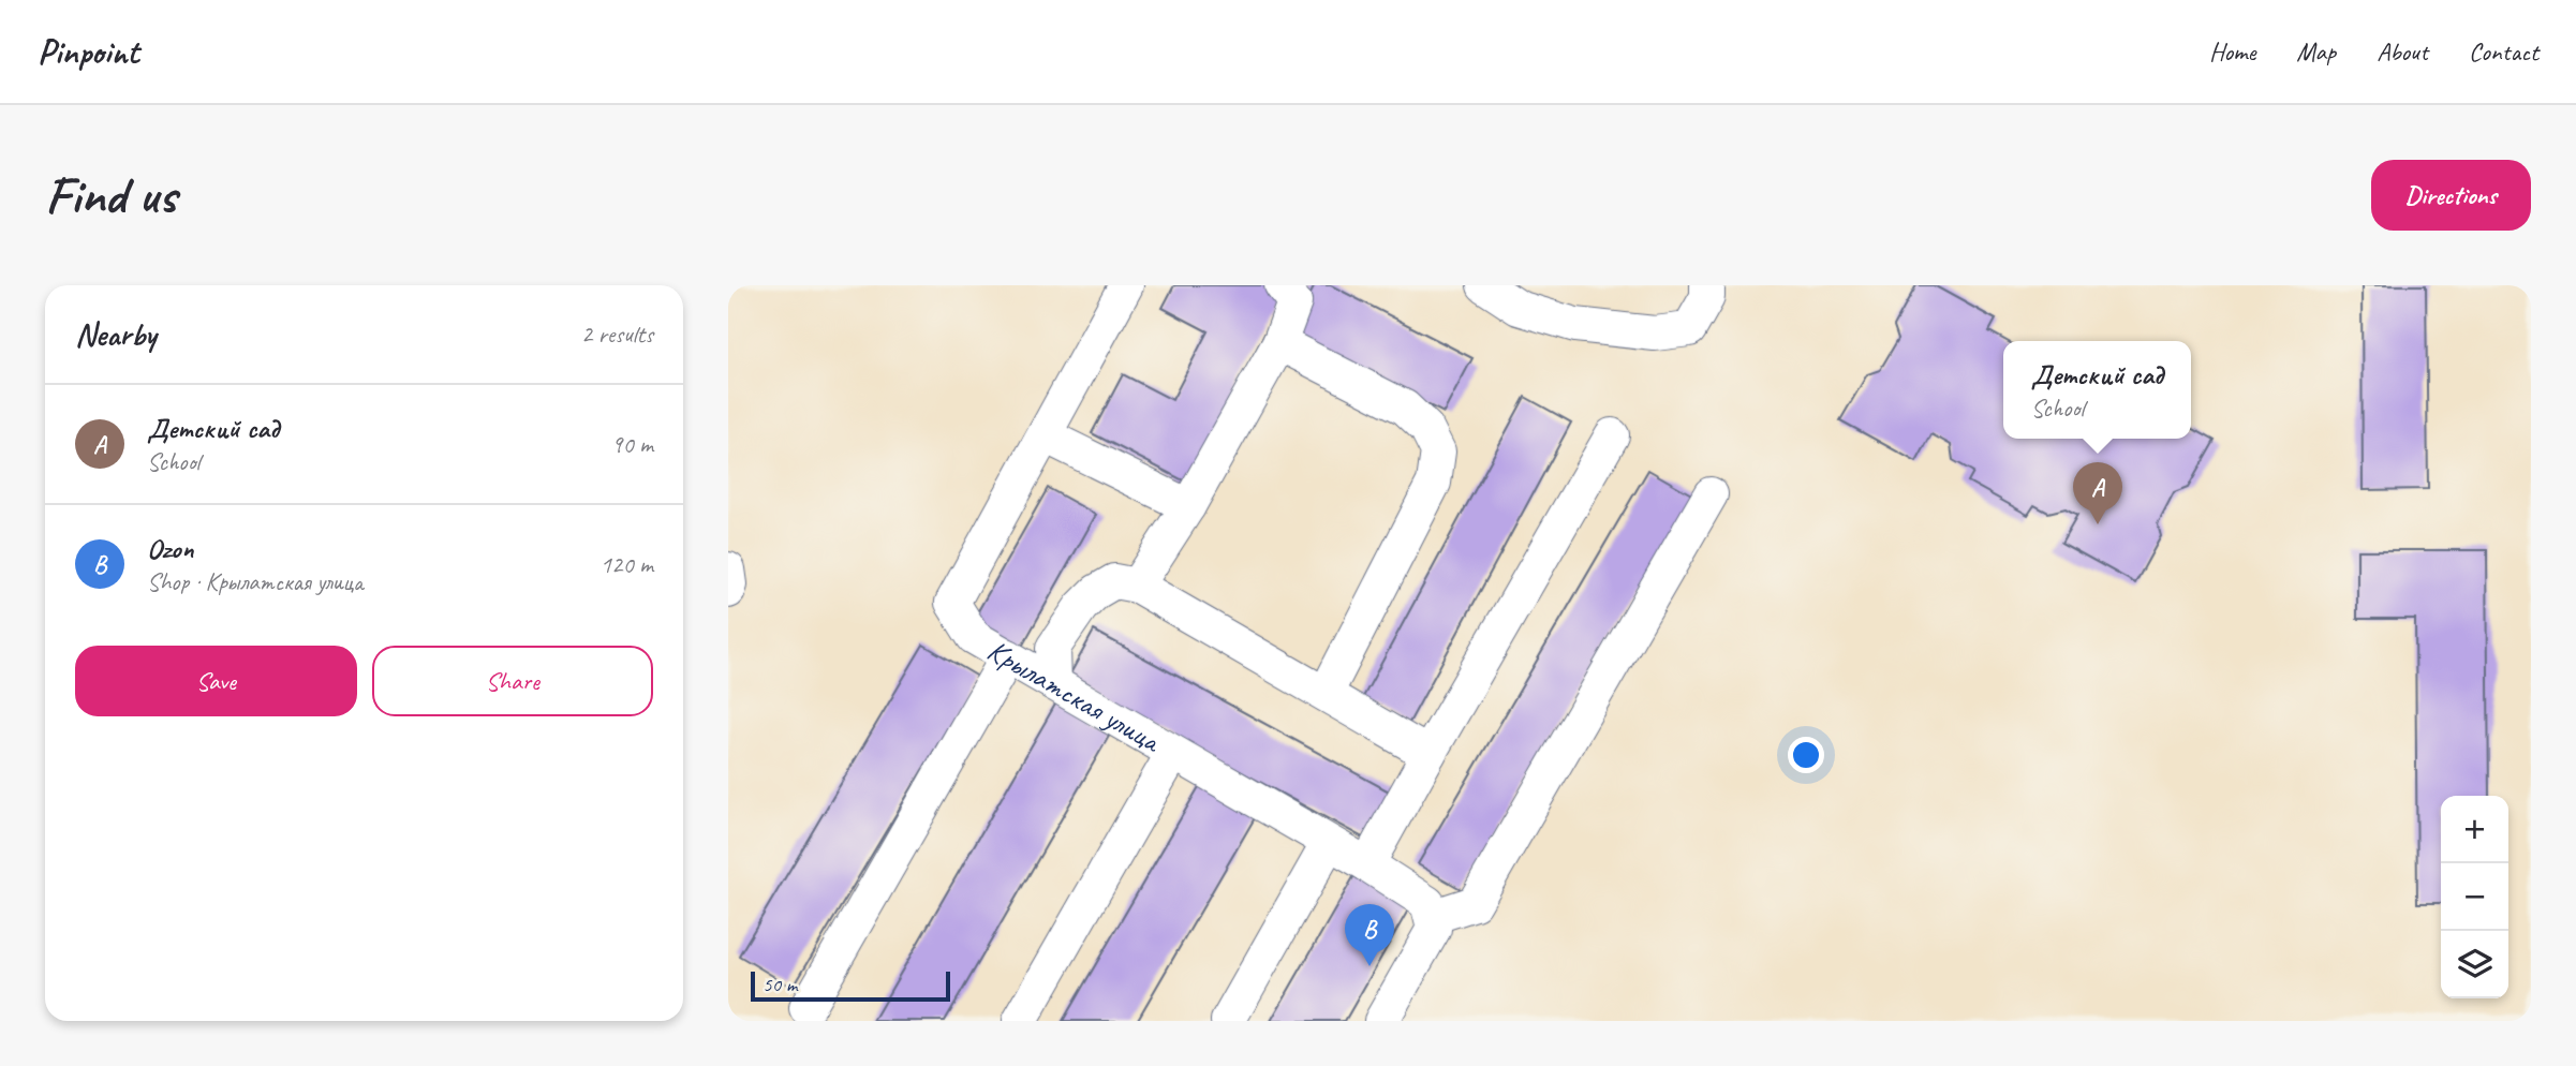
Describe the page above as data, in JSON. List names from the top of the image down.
{
  "streets": {
    "street": ["Крылатская улица"]
  },
  "scale_bar": "50 m",
  "page": {
    "header": "Pinpoint",
    "nav": [
      "Home",
      "Map",
      "About",
      "Contact"
    ],
    "buttons": [
      "Directions",
      ["Save", "Share"]
    ],
    "title": "Find us",
    "heading": ["Nearby", "2 results"],
    "popup": ["Детский сад", "School"],
    "list": [
      {
        "mark": "A",
        "name": "Детский сад",
        "note": "School",
        "value": "90 m"
      },
      {
        "mark": "B",
        "name": "Ozon",
        "note": "Shop · Крылатская улица",
        "value": "120 m"
      }
    ],
    "pins": ["A", "B"],
    "map_buttons": ["+", "−"],
    "scale": "50 m"
  }
}
